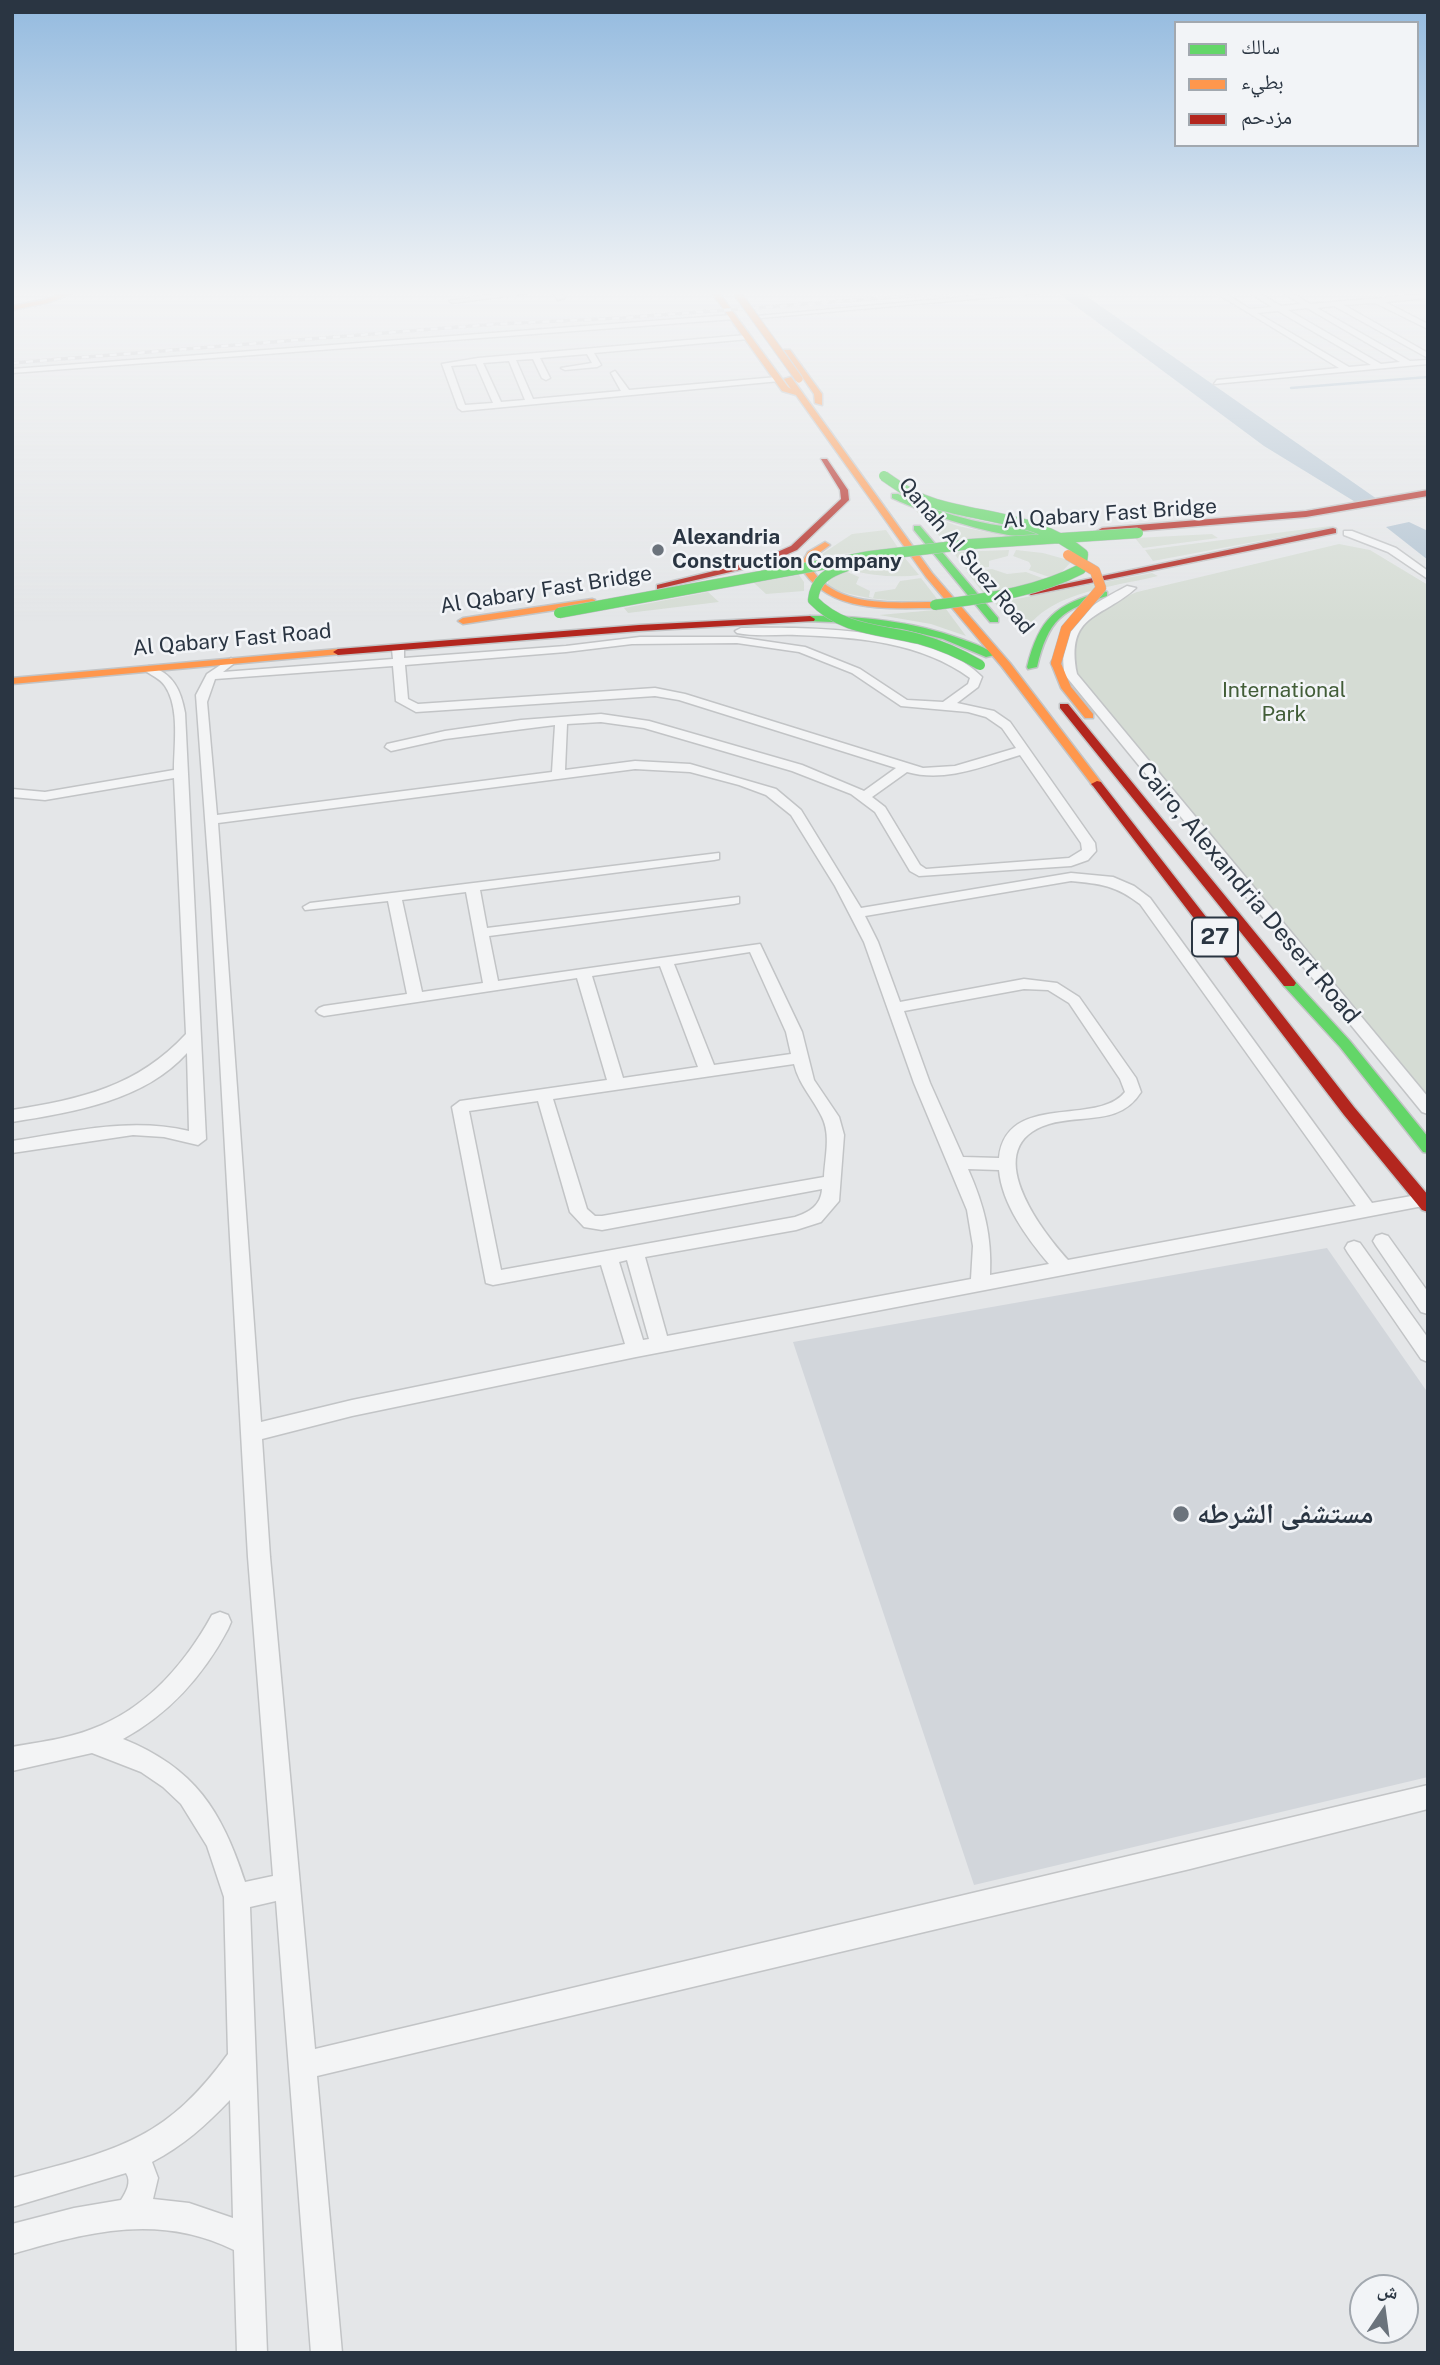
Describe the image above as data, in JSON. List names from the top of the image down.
{
  "streets": {
    "main road": [
      "Al Qabary Fast Bridge",
      "Qanah Al Suez Road",
      "Al Qabary Fast Road",
      "Cairo, Alexandria Desert Road",
      "27"
    ]
  },
  "crossings": [
    ["Al Qabary Fast Bridge", "Al Qabary Fast Road"],
    ["Qanah Al Suez Road", "Cairo, Alexandria Desert Road"]
  ],
  "parks": ["International Park"],
  "places": ["Alexandria Construction Company", "مستشفى الشرطه"],
  "legend": ["سالك", "بطيء", "مزدحم"],
  "north": "top"
}
